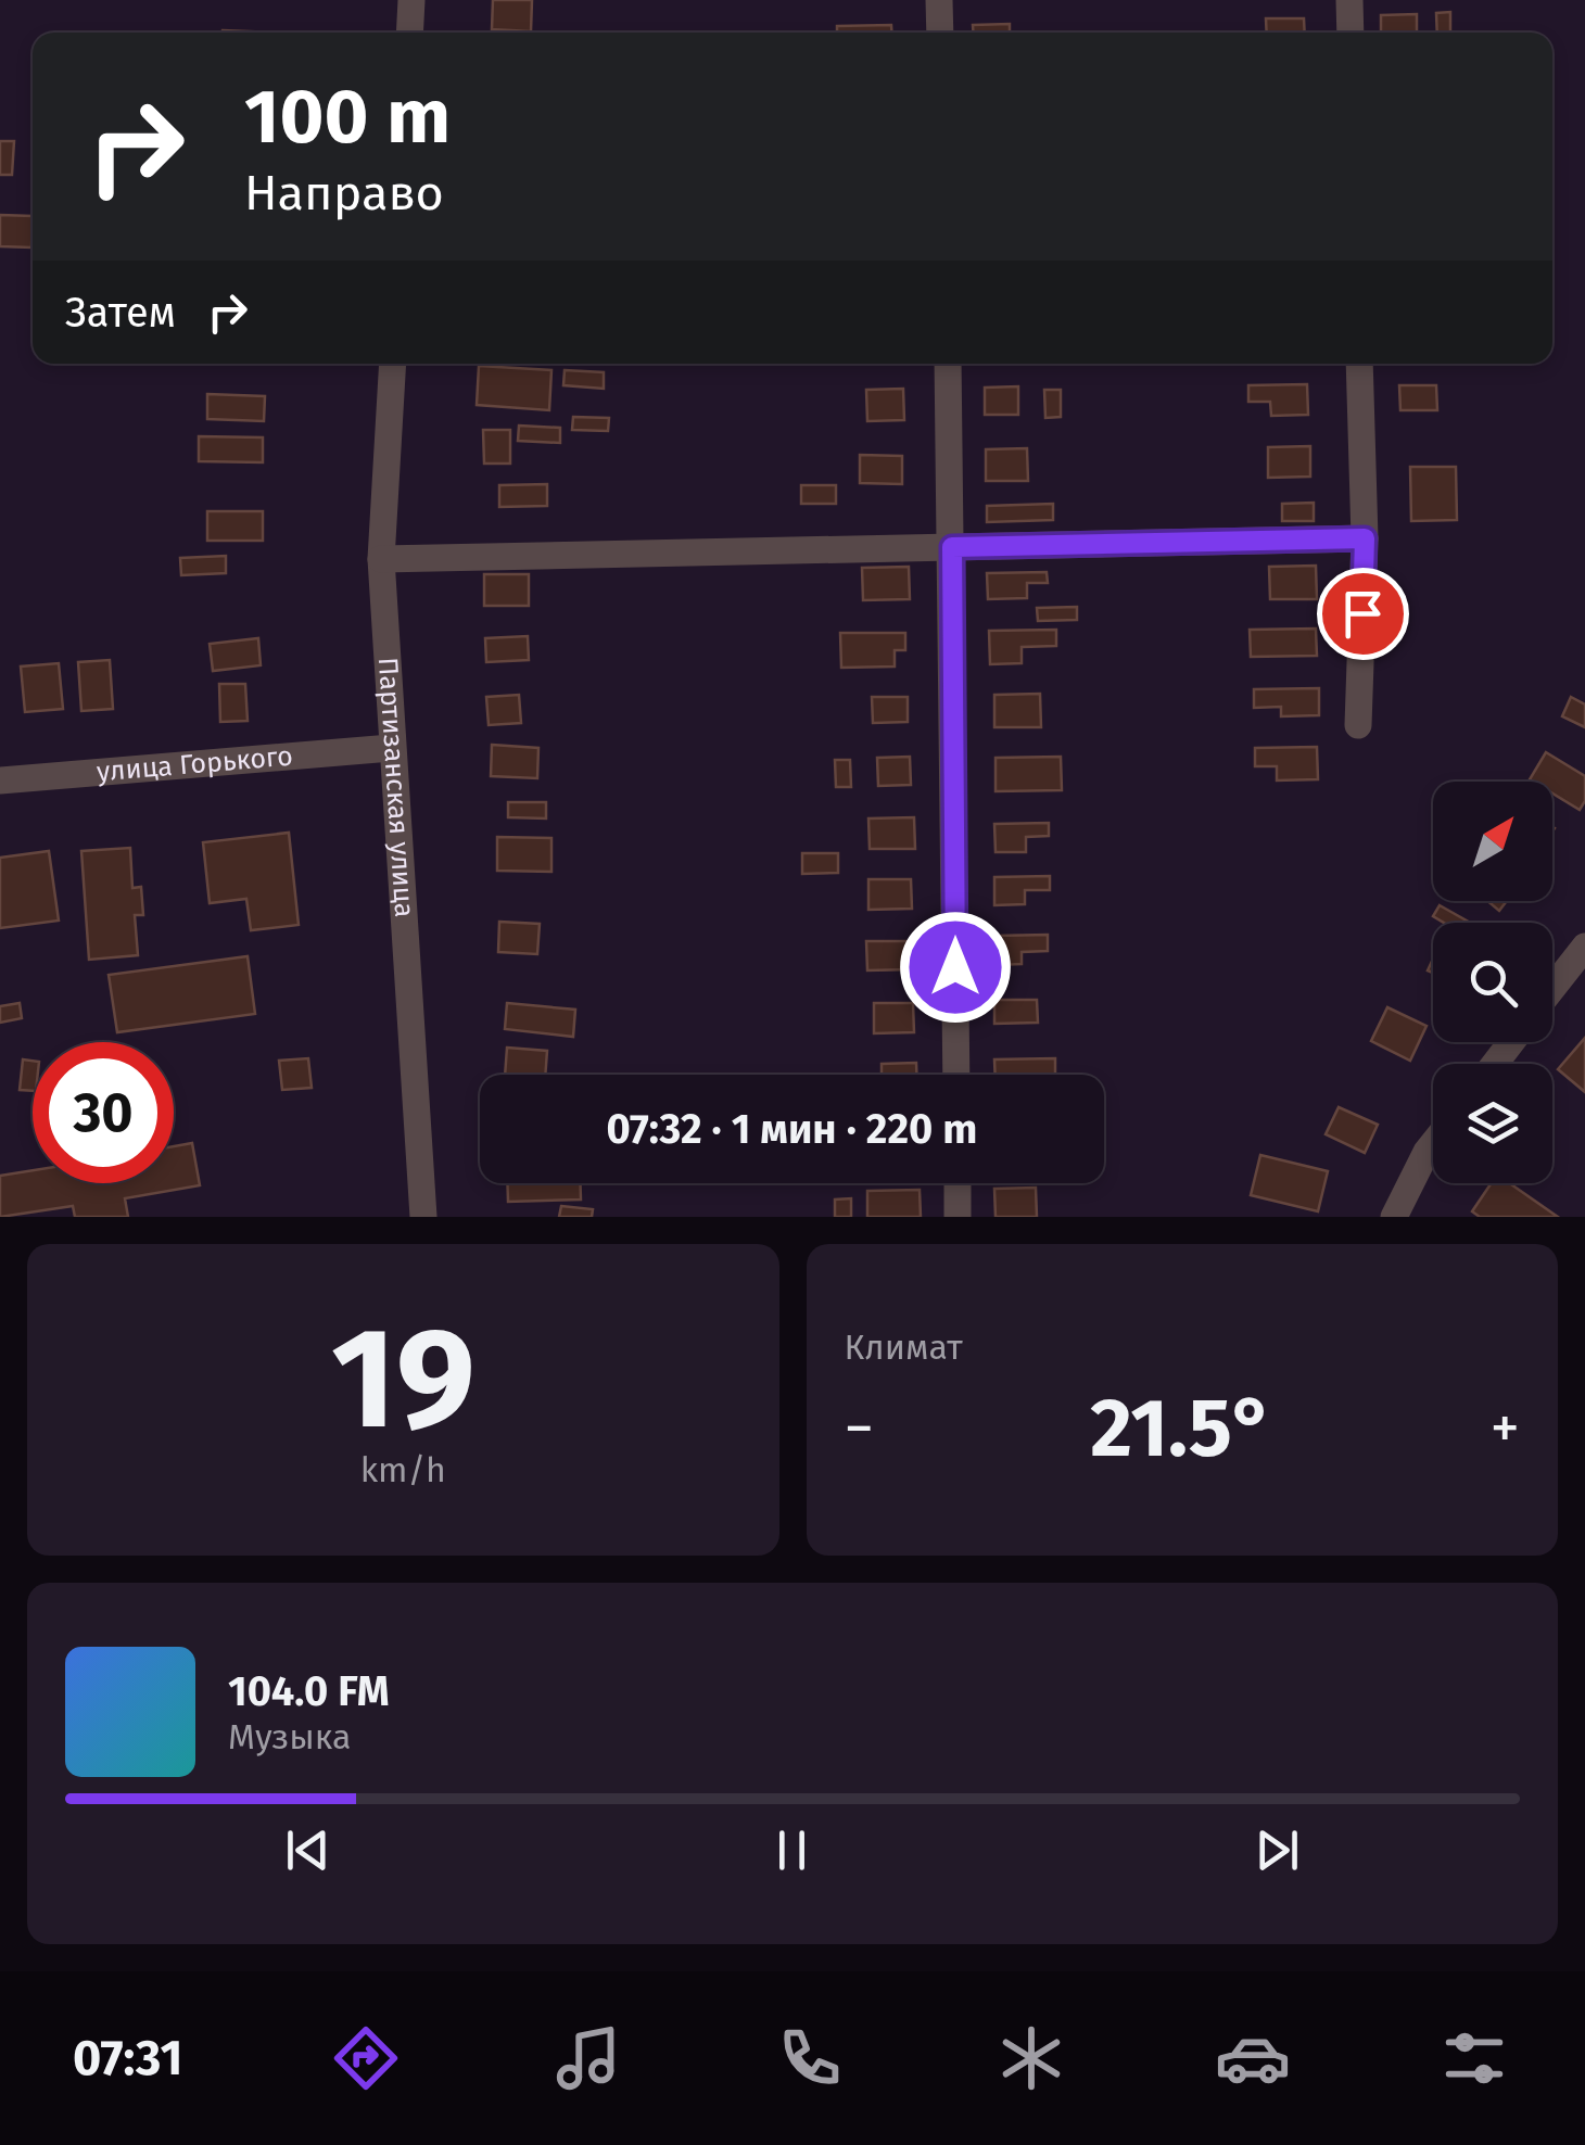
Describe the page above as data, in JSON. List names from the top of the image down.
{
  "streets": {
    "street": ["улица Горького", "Партизанская улица"]
  },
  "crossings": [
    ["улица Горького", "Партизанская улица"]
  ],
  "north": "top right",
  "page": {
    "turn": ["100 m", "Направо"],
    "then": "Затем",
    "limit": "30",
    "trip": "07:32 · 1 мин · 220 m",
    "tile": [
      ["19", "km/h"],
      "Климат"
    ],
    "heat": ["−", "21.5°", "+"],
    "song": ["104.0 FM", "Музыка"],
    "tabs": "07:31"
  }
}
